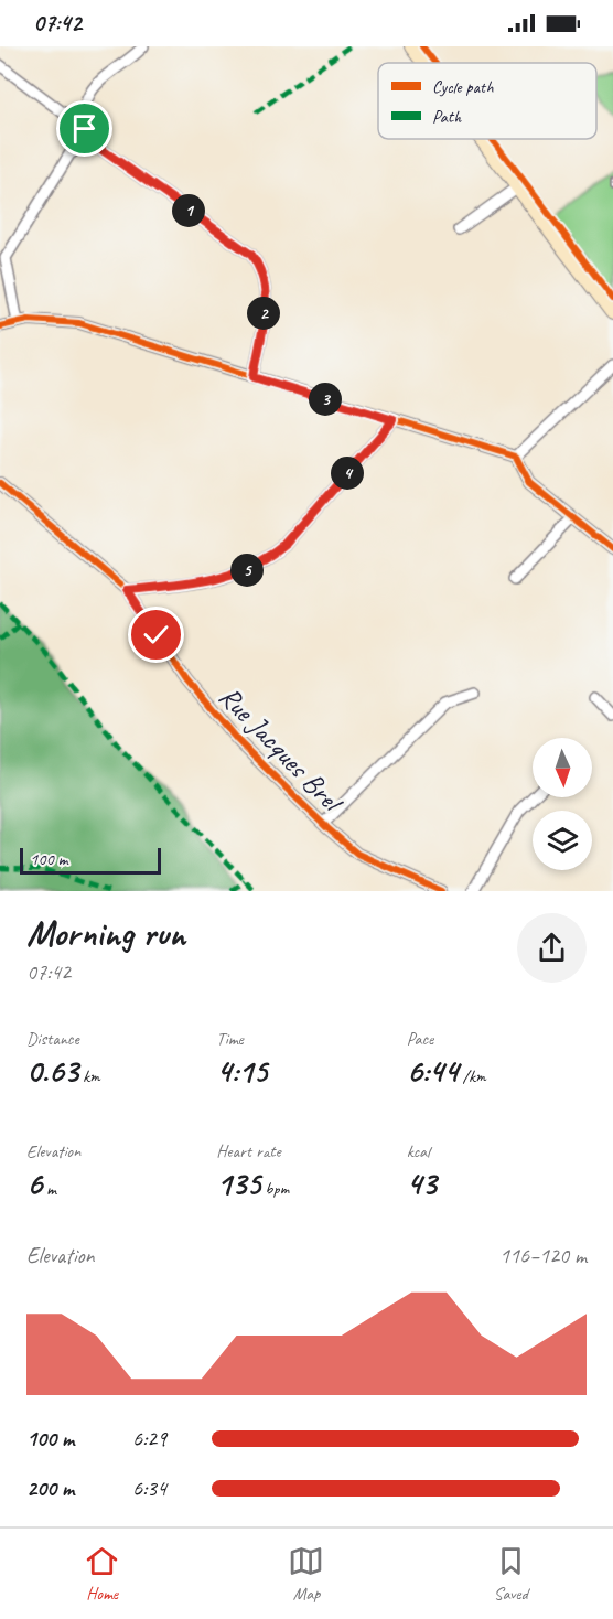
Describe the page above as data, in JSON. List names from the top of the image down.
{
  "streets": {
    "street": ["Rue Jacques Brel"]
  },
  "legend": ["Cycle path", "Path"],
  "scale_bar": "100 m",
  "north": "bottom",
  "page": {
    "status": "07:42",
    "pins": [
      "1",
      "2",
      "3",
      "4",
      "5"
    ],
    "scale": "100 m",
    "heading": ["Morning run", "07:42"],
    "stats": [
      ["Distance", "0.63 km"],
      ["Time", "4:15"],
      ["Pace", "6:44 /km"],
      ["Elevation", "6 m"],
      ["Heart rate", "135 bpm"],
      ["kcal", "43"]
    ],
    "chart": ["Elevation", "116–120 m"],
    "list": [
      {
        "name": "100 m",
        "note": "6:29"
      },
      {
        "name": "200 m",
        "note": "6:34"
      }
    ],
    "tabs": ["Home", "Map", "Saved"]
  }
}
